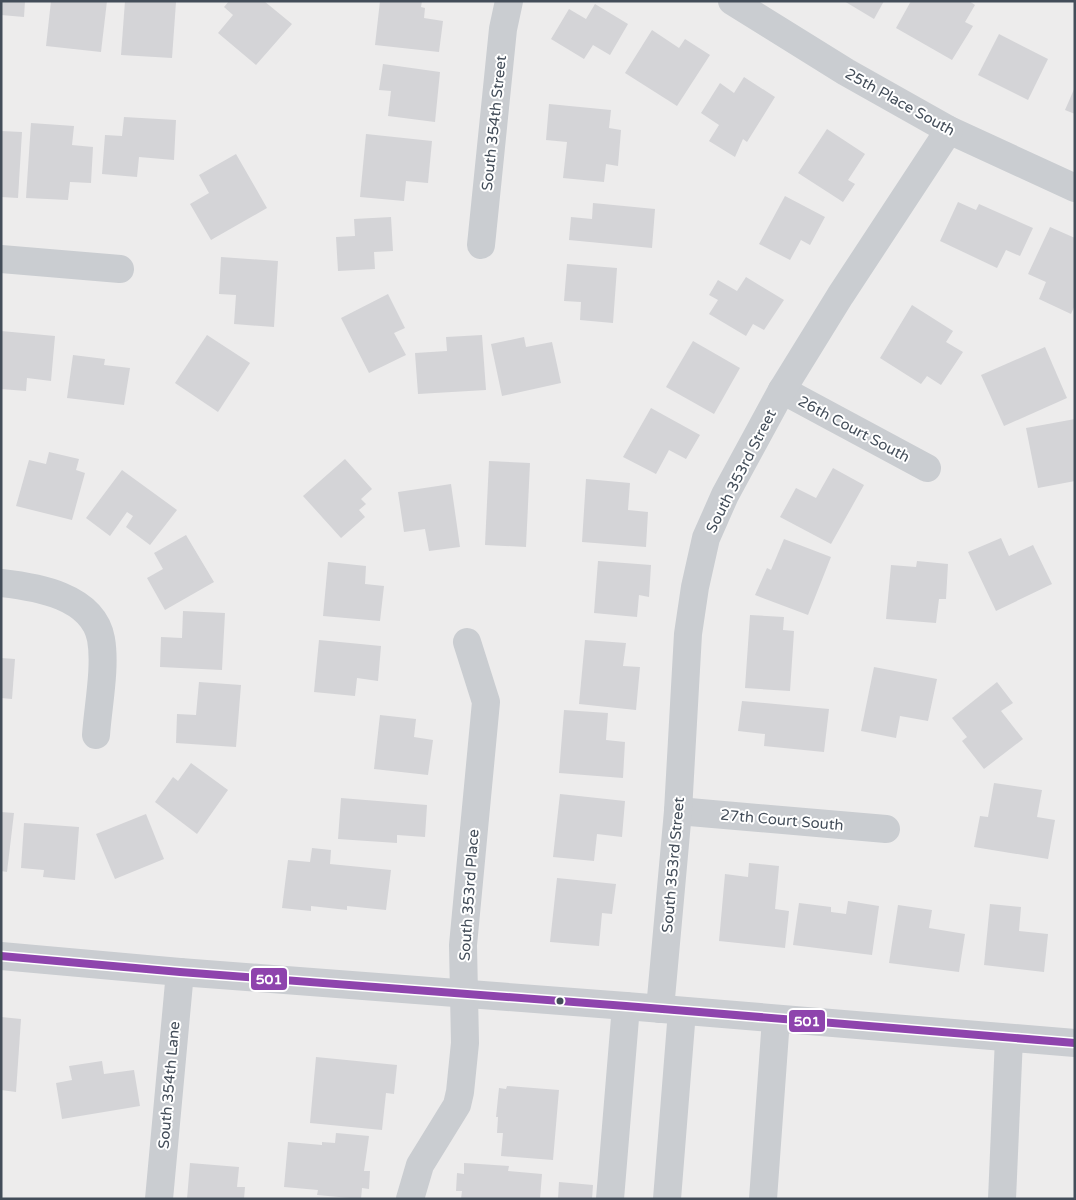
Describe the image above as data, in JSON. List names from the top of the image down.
{
  "streets": {
    "street": [
      "25th Place South",
      "South 354th Street",
      "26th Court South",
      "South 353rd Street",
      "27th Court South",
      "South 353rd Place",
      "South 354th Lane"
    ]
  },
  "crossings": [
    ["25th Place South", "South 353rd Street"],
    ["26th Court South", "South 353rd Street"],
    ["South 353rd Street", "27th Court South"]
  ],
  "lines": ["transit line 501"]
}
